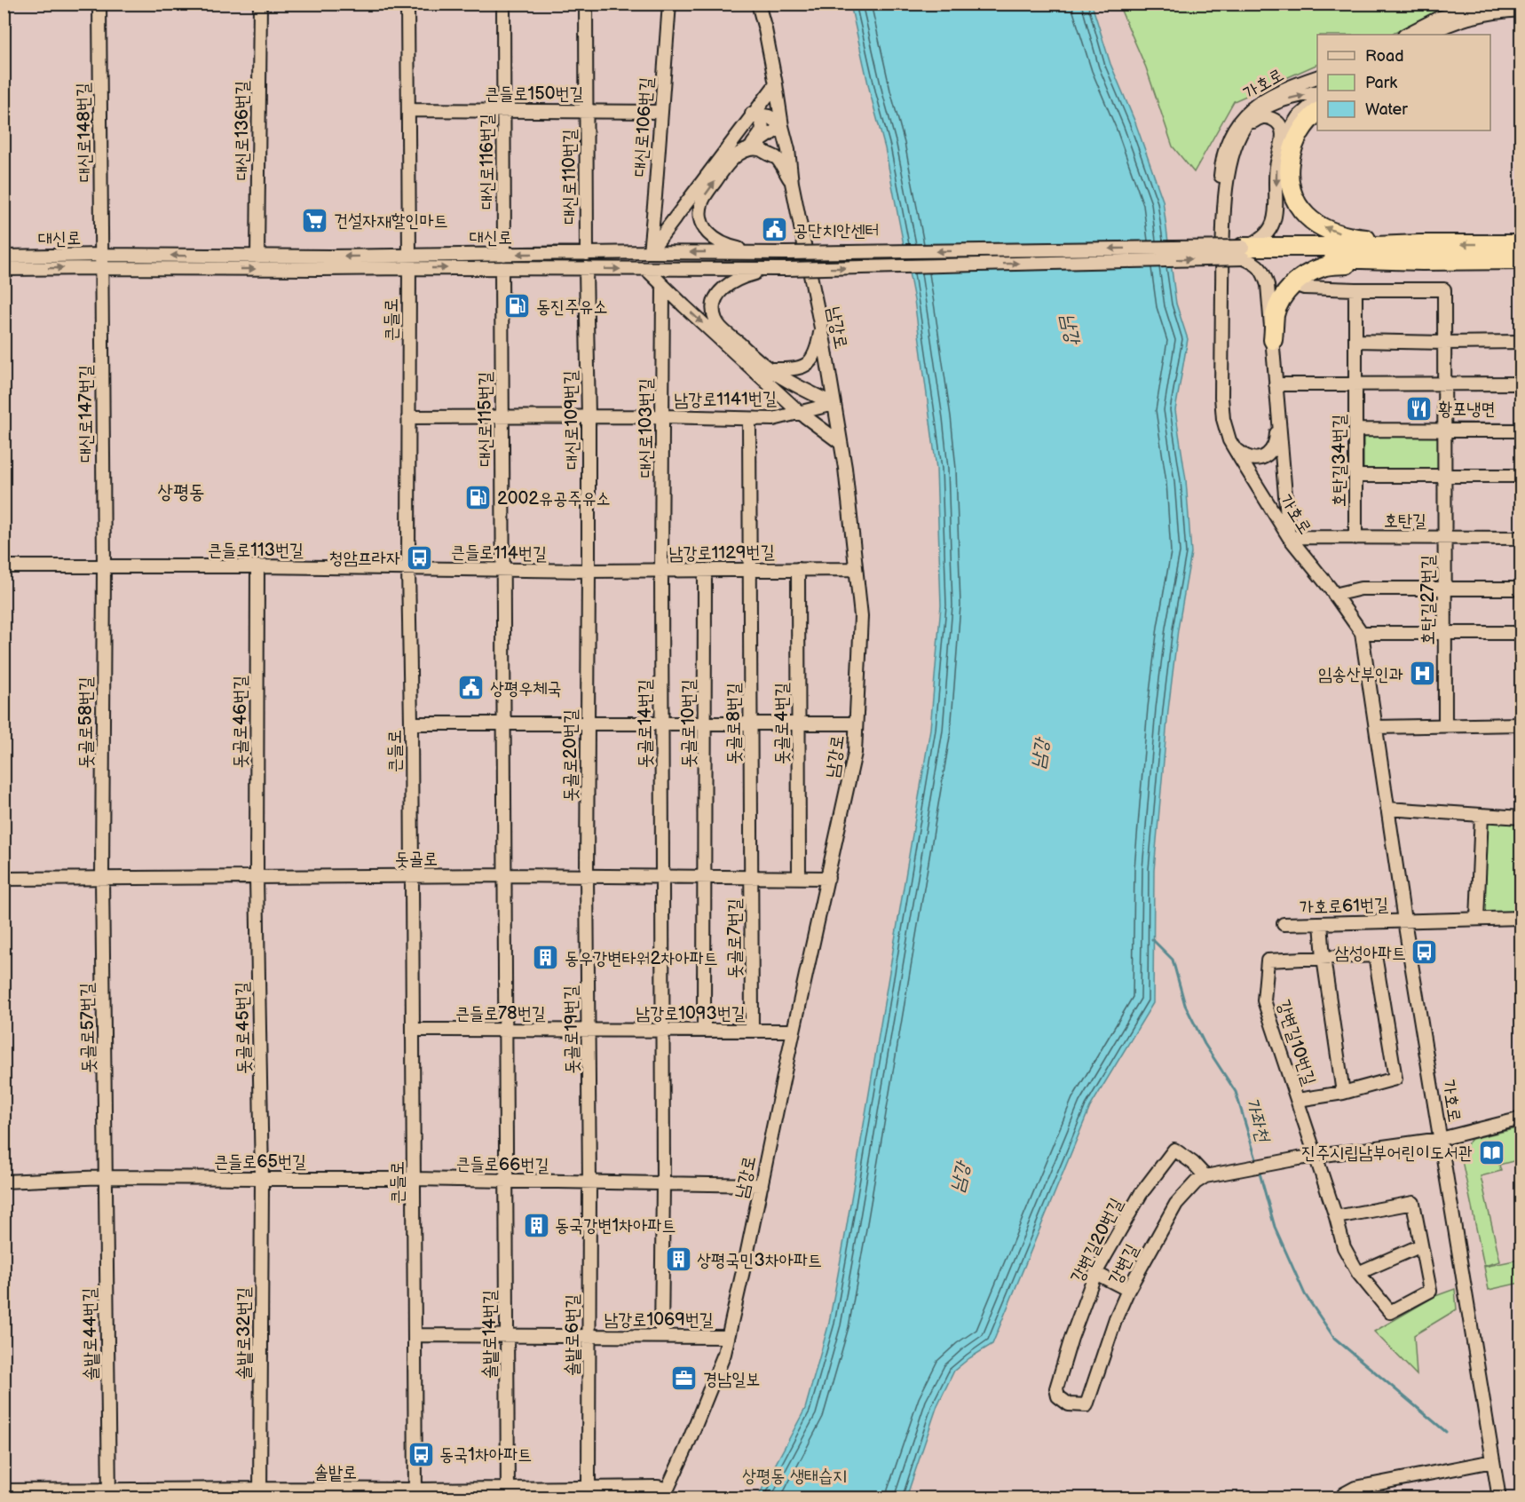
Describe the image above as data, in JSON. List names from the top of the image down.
{
  "streets": {
    "street": [
      "가호로",
      "큰들로150번길",
      "대신로106번길",
      "대신로136번길",
      "대신로148번길",
      "대신로116번길",
      "대신로110번길",
      "대신로",
      "큰들로",
      "남강로",
      "남강로1141번길",
      "대신로147번길",
      "대신로115번길",
      "대신로109번길",
      "대신로103번길",
      "호탄길34번길",
      "호탄길",
      "큰들로113번길",
      "큰들로114번길",
      "남강로1129번길",
      "호탄길27번길",
      "돗골로46번길",
      "돗골로58번길",
      "돗골로14번길",
      "돗골로10번길",
      "돗골로8번길",
      "돗골로4번길",
      "돗골로20번길",
      "돗골로",
      "가호로61번길",
      "돗골로7번길",
      "큰들로78번길",
      "남강로1093번길",
      "돗골로57번길",
      "돗골로45번길",
      "돗골로19번길",
      "강변길10번길",
      "큰들로65번길",
      "큰들로66번길",
      "강변길20번길",
      "강변길",
      "남강로1069번길",
      "솔밭로32번길",
      "솔밭로44번길",
      "솔밭로14번길",
      "솔밭로6번길",
      "솔밭로"
    ]
  },
  "crossings": [
    ["가호로", "호탄길"],
    ["가호로", "가호로61번길"],
    ["큰들로150번길", "대신로106번길"],
    ["큰들로150번길", "대신로116번길"],
    ["큰들로150번길", "대신로110번길"],
    ["큰들로150번길", "큰들로"],
    ["대신로106번길", "대신로"],
    ["대신로136번길", "대신로"],
    ["대신로148번길", "대신로"],
    ["대신로148번길", "대신로147번길"],
    ["대신로116번길", "대신로"],
    ["대신로110번길", "대신로"],
    ["대신로", "큰들로"],
    ["대신로", "대신로147번길"],
    ["대신로", "대신로115번길"],
    ["대신로", "대신로109번길"],
    ["큰들로", "남강로1141번길"],
    ["큰들로", "큰들로113번길"],
    ["큰들로", "큰들로114번길"],
    ["큰들로", "돗골로"],
    ["큰들로", "큰들로78번길"],
    ["큰들로", "큰들로65번길"],
    ["큰들로", "큰들로66번길"],
    ["큰들로", "남강로1069번길"],
    ["큰들로", "솔밭로"],
    ["남강로", "남강로1141번길"],
    ["남강로", "남강로1129번길"],
    ["남강로", "돗골로"],
    ["남강로", "남강로1093번길"],
    ["남강로", "큰들로66번길"],
    ["남강로", "남강로1069번길"],
    ["남강로", "솔밭로"],
    ["남강로1141번길", "대신로115번길"],
    ["남강로1141번길", "대신로109번길"],
    ["남강로1141번길", "대신로103번길"],
    ["남강로1141번길", "돗골로8번길"],
    ["대신로147번길", "큰들로113번길"],
    ["대신로147번길", "돗골로58번길"],
    ["대신로115번길", "큰들로114번길"],
    ["대신로115번길", "돗골로"],
    ["대신로115번길", "솔밭로14번길"],
    ["대신로109번길", "큰들로114번길"],
    ["대신로109번길", "남강로1129번길"],
    ["대신로109번길", "돗골로20번길"],
    ["대신로103번길", "남강로1129번길"],
    ["대신로103번길", "돗골로14번길"],
    ["호탄길34번길", "호탄길"],
    ["호탄길34번길", "호탄길27번길"],
    ["호탄길", "호탄길27번길"],
    ["큰들로113번길", "큰들로114번길"],
    ["큰들로113번길", "돗골로46번길"],
    ["큰들로113번길", "돗골로58번길"],
    ["큰들로114번길", "남강로1129번길"],
    ["큰들로114번길", "돗골로20번길"],
    ["남강로1129번길", "돗골로14번길"],
    ["남강로1129번길", "돗골로10번길"],
    ["남강로1129번길", "돗골로8번길"],
    ["남강로1129번길", "돗골로4번길"],
    ["남강로1129번길", "돗골로20번길"],
    ["돗골로46번길", "돗골로"],
    ["돗골로46번길", "돗골로45번길"],
    ["돗골로58번길", "돗골로"],
    ["돗골로58번길", "돗골로57번길"],
    ["돗골로14번길", "돗골로"],
    ["돗골로14번길", "남강로1093번길"],
    ["돗골로14번길", "큰들로66번길"],
    ["돗골로14번길", "남강로1069번길"],
    ["돗골로10번길", "돗골로"],
    ["돗골로10번길", "남강로1093번길"],
    ["돗골로8번길", "돗골로"],
    ["돗골로8번길", "돗골로7번길"],
    ["돗골로4번길", "돗골로"],
    ["돗골로20번길", "돗골로"],
    ["돗골로20번길", "돗골로19번길"],
    ["돗골로", "돗골로7번길"],
    ["돗골로", "돗골로57번길"],
    ["돗골로", "돗골로45번길"],
    ["돗골로", "돗골로19번길"],
    ["돗골로", "솔밭로14번길"],
    ["돗골로7번길", "남강로1093번길"],
    ["큰들로78번길", "남강로1093번길"],
    ["큰들로78번길", "돗골로19번길"],
    ["큰들로78번길", "솔밭로14번길"],
    ["남강로1093번길", "돗골로19번길"],
    ["돗골로57번길", "큰들로65번길"],
    ["돗골로57번길", "솔밭로44번길"],
    ["돗골로45번길", "큰들로65번길"],
    ["돗골로45번길", "솔밭로32번길"],
    ["돗골로19번길", "큰들로66번길"],
    ["돗골로19번길", "솔밭로6번길"],
    ["큰들로65번길", "큰들로66번길"],
    ["큰들로65번길", "솔밭로32번길"],
    ["큰들로65번길", "솔밭로44번길"],
    ["큰들로66번길", "솔밭로14번길"],
    ["큰들로66번길", "솔밭로6번길"],
    ["강변길20번길", "강변길"],
    ["남강로1069번길", "솔밭로14번길"],
    ["남강로1069번길", "솔밭로6번길"],
    ["솔밭로32번길", "솔밭로"],
    ["솔밭로44번길", "솔밭로"],
    ["솔밭로14번길", "솔밭로"],
    ["솔밭로6번길", "솔밭로"]
  ],
  "districts": ["상평동"],
  "water": ["남강", "가좌천"],
  "parks": ["상평동 생태습지"],
  "places": {
    "supermarket": ["건설자재할인마트"],
    "public building": ["공단치안센터", "상평우체국"],
    "fuel station": ["동진주유소", "2002유공주유소"],
    "restaurant": ["황포냉면"],
    "bus stop": ["청암프라자", "삼성아파트", "동국1차아파트"],
    "hospital": ["임송산부인과"],
    "building": ["동우강변타워2차아파트", "동국강변1차아파트", "상평국민3차아파트"],
    "library": ["진주시립남부어린이도서관"],
    "office": ["경남일보"]
  },
  "legend": ["Road", "Park", "Water"]
}
